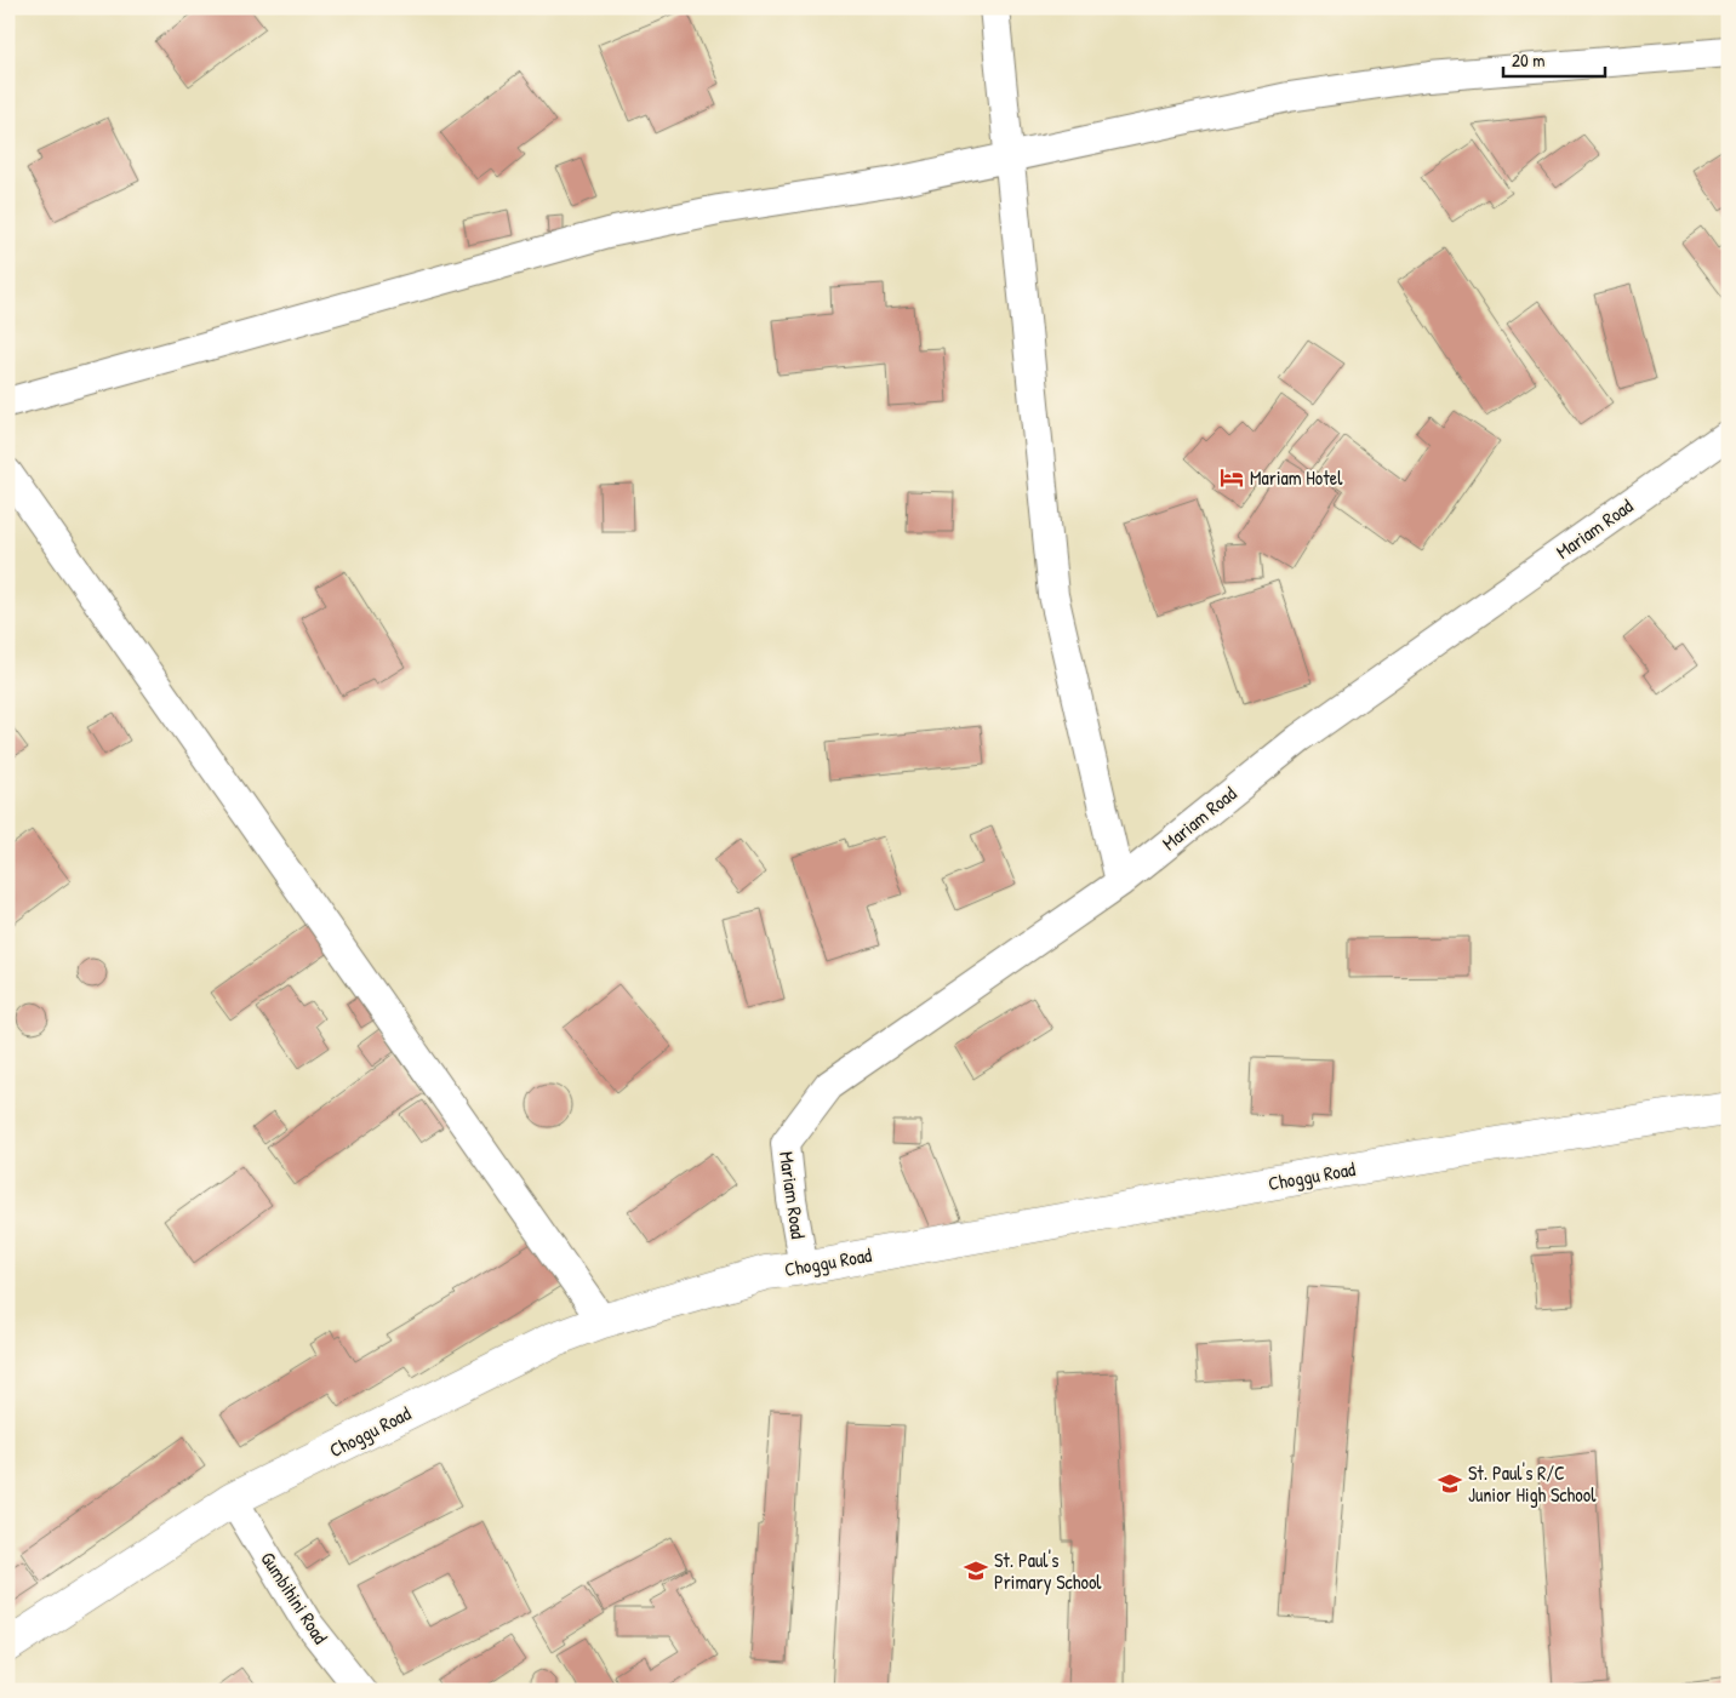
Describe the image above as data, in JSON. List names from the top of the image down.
{
  "streets": {
    "main road": ["Choggu Road"],
    "street": ["Mariam Road", "Gumbihini Road"]
  },
  "crossings": [
    ["Mariam Road", "Choggu Road"],
    ["Choggu Road", "Gumbihini Road"]
  ],
  "places": {
    "hotel": ["Mariam Hotel"],
    "school or university": ["St. Paul's R/C Junior High School", "St. Paul's Primary School"]
  },
  "scale_bar": "20 m"
}
